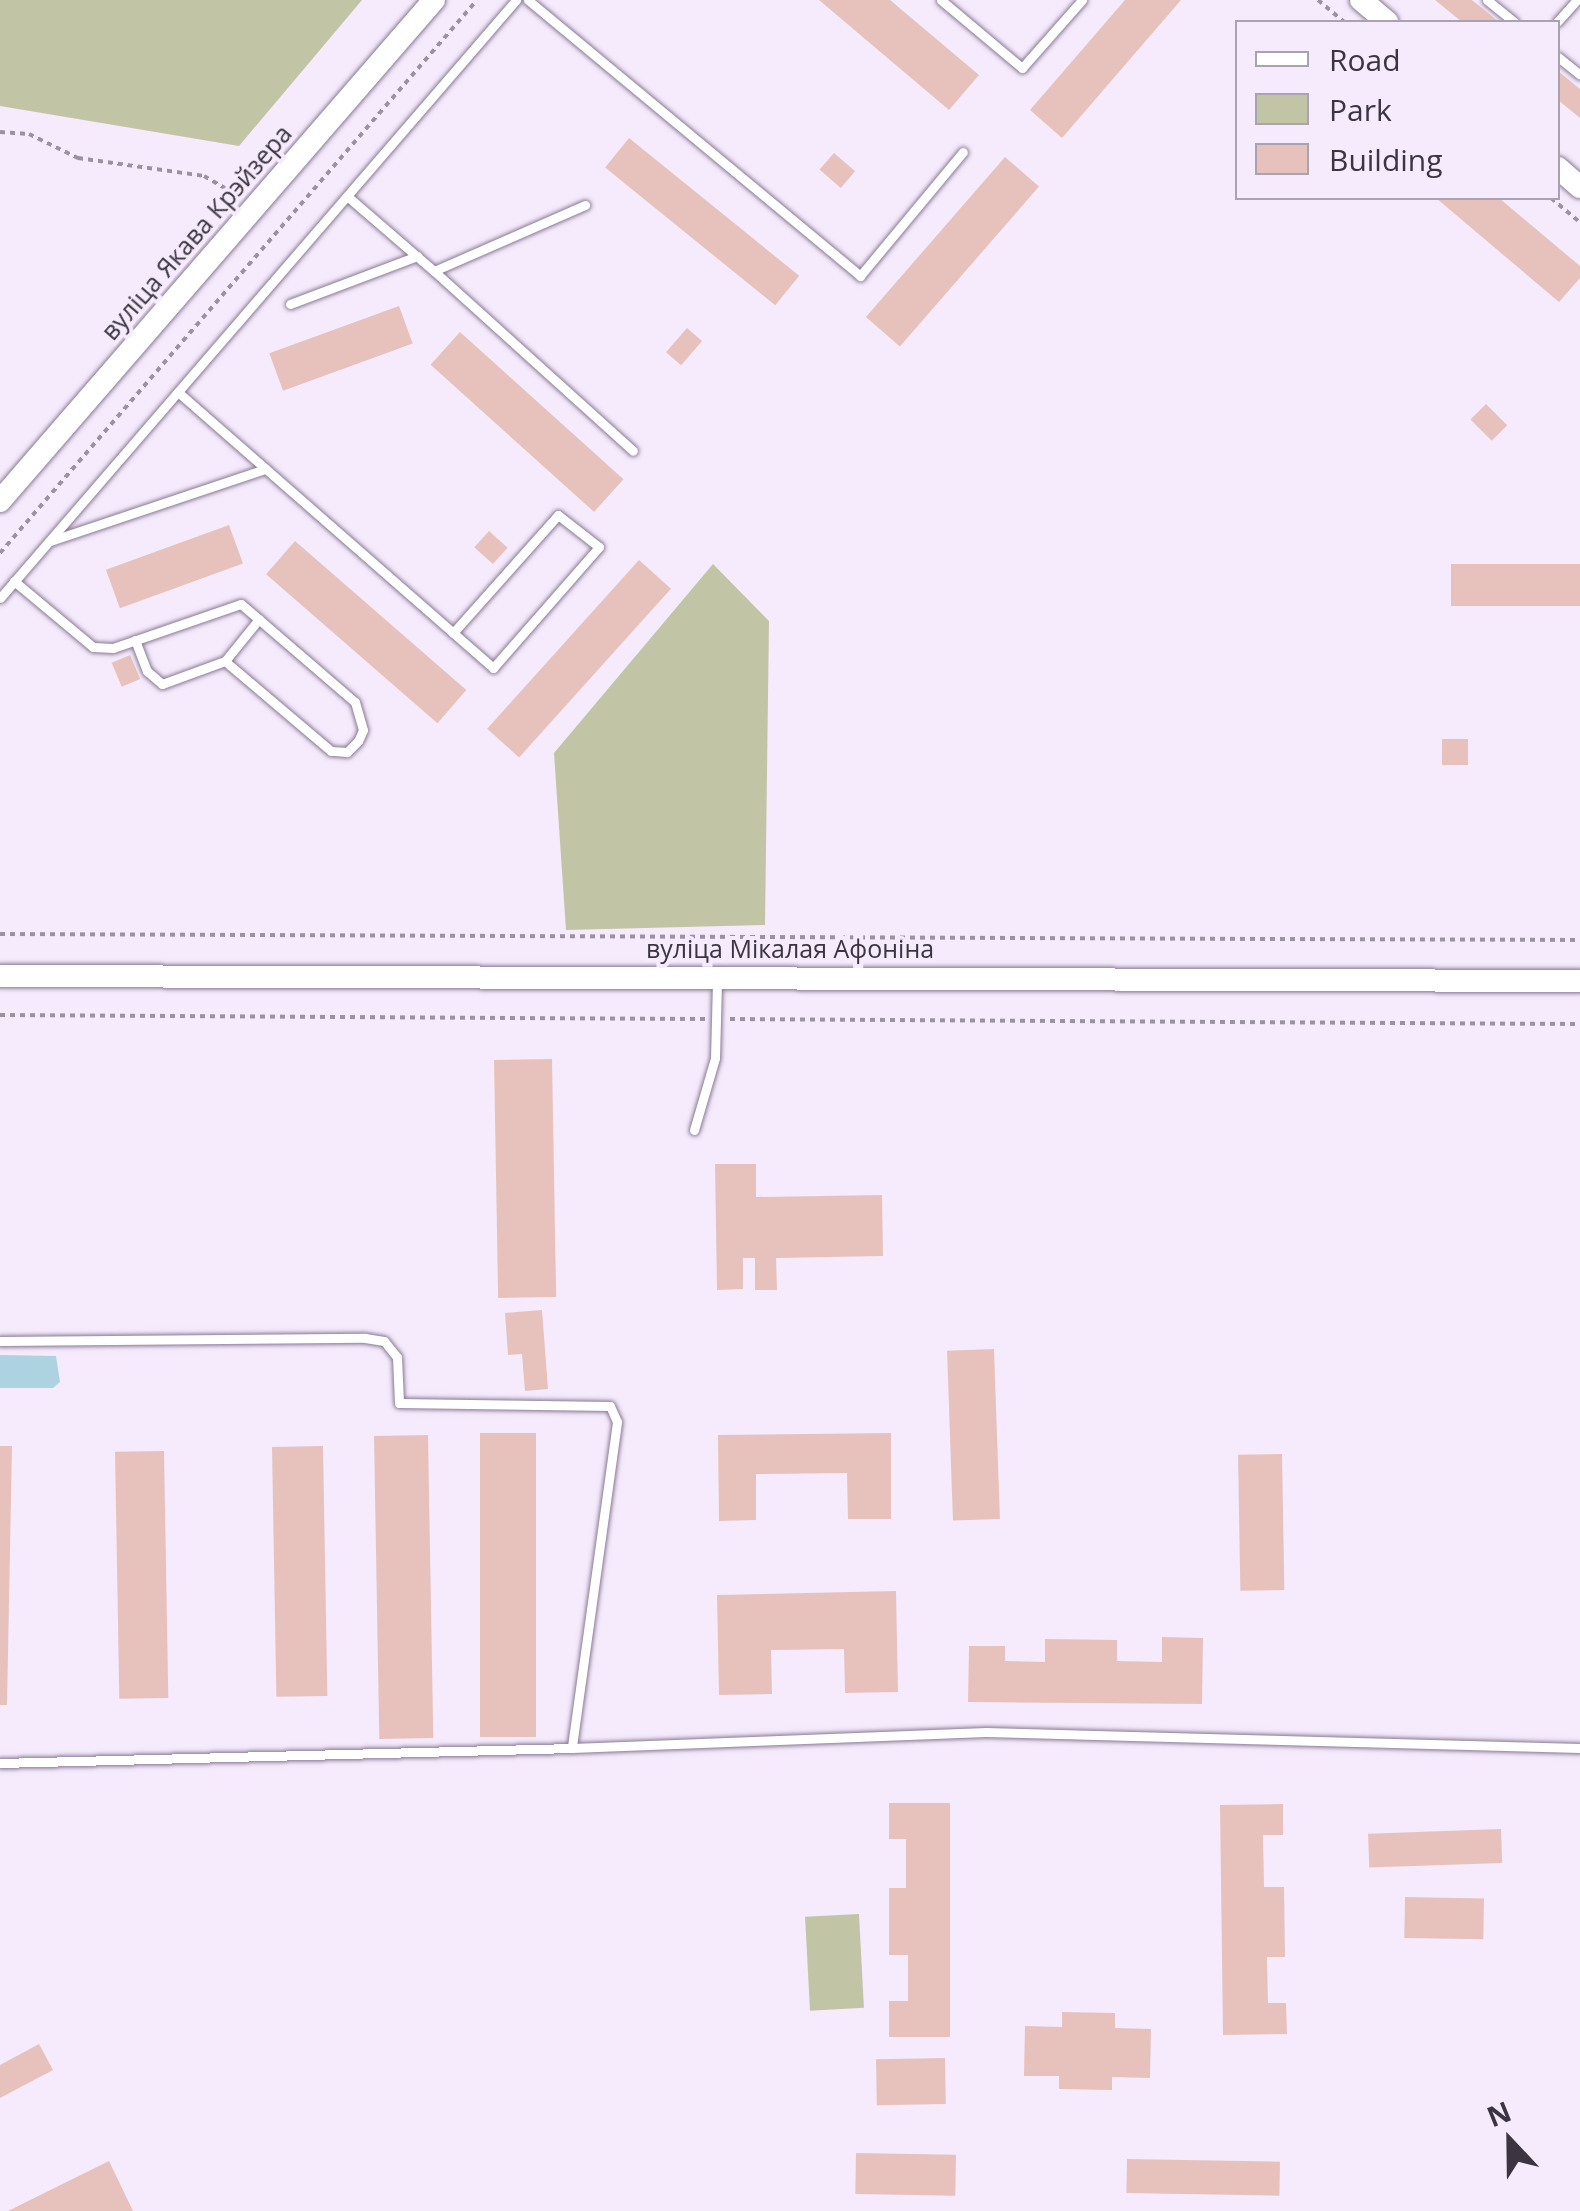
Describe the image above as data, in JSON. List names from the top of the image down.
{
  "streets": {
    "street": ["вуліца Якава Крэйзера", "вуліца Мікалая Афоніна"]
  },
  "legend": ["Road", "Park", "Building"],
  "north": "top"
}
